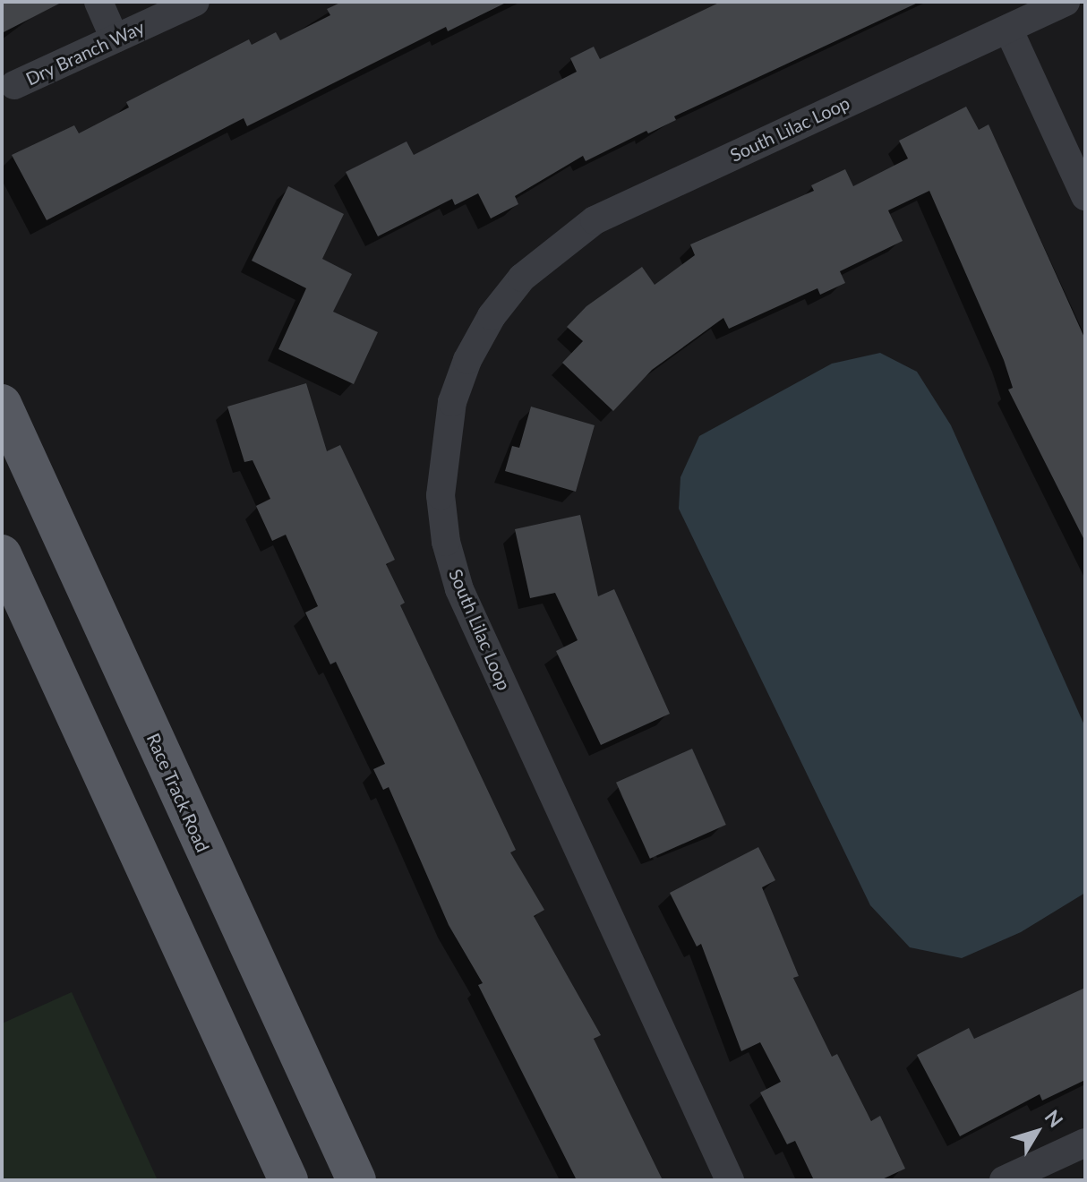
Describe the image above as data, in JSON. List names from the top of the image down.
{
  "streets": {
    "main road": ["Race Track Road"],
    "street": ["Dry Branch Way", "South Lilac Loop"]
  },
  "north": "top right"
}
